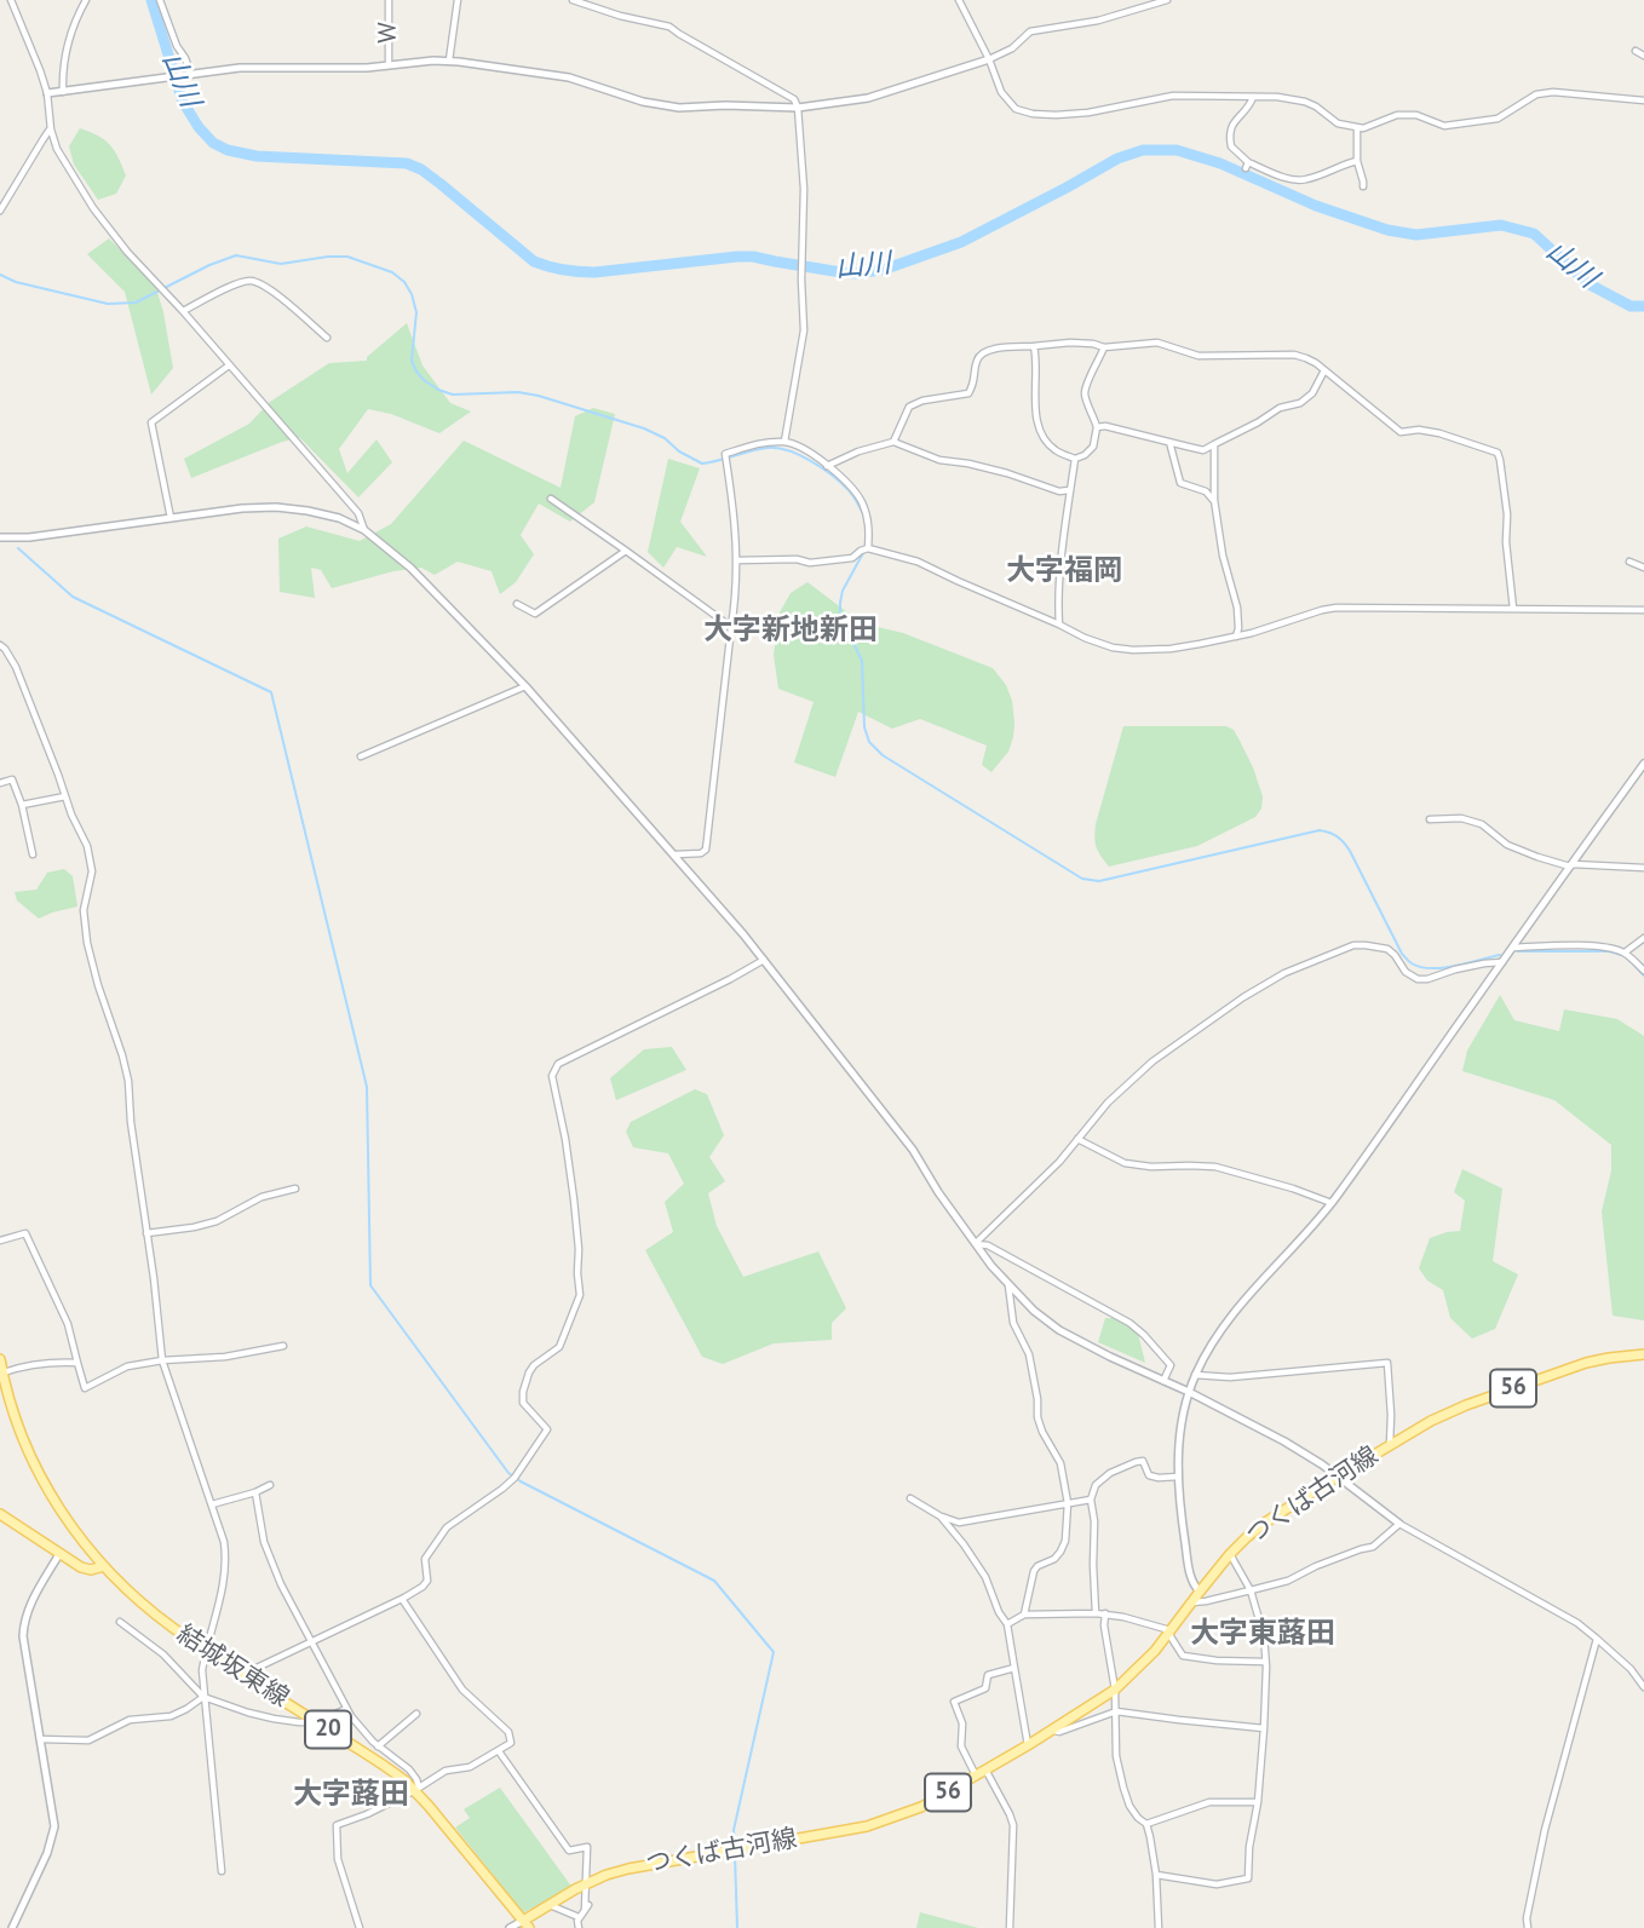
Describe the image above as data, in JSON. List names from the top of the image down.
{
  "streets": {
    "main road": [
      "56",
      "つくば古河線",
      "結城坂東線",
      "20"
    ],
    "street": ["W"]
  },
  "crossings": [
    ["つくば古河線", "結城坂東線"]
  ],
  "districts": [
    "大字福岡",
    "大字新地新田",
    "大字東蕗田",
    "大字蕗田"
  ],
  "water": ["山川"]
}
